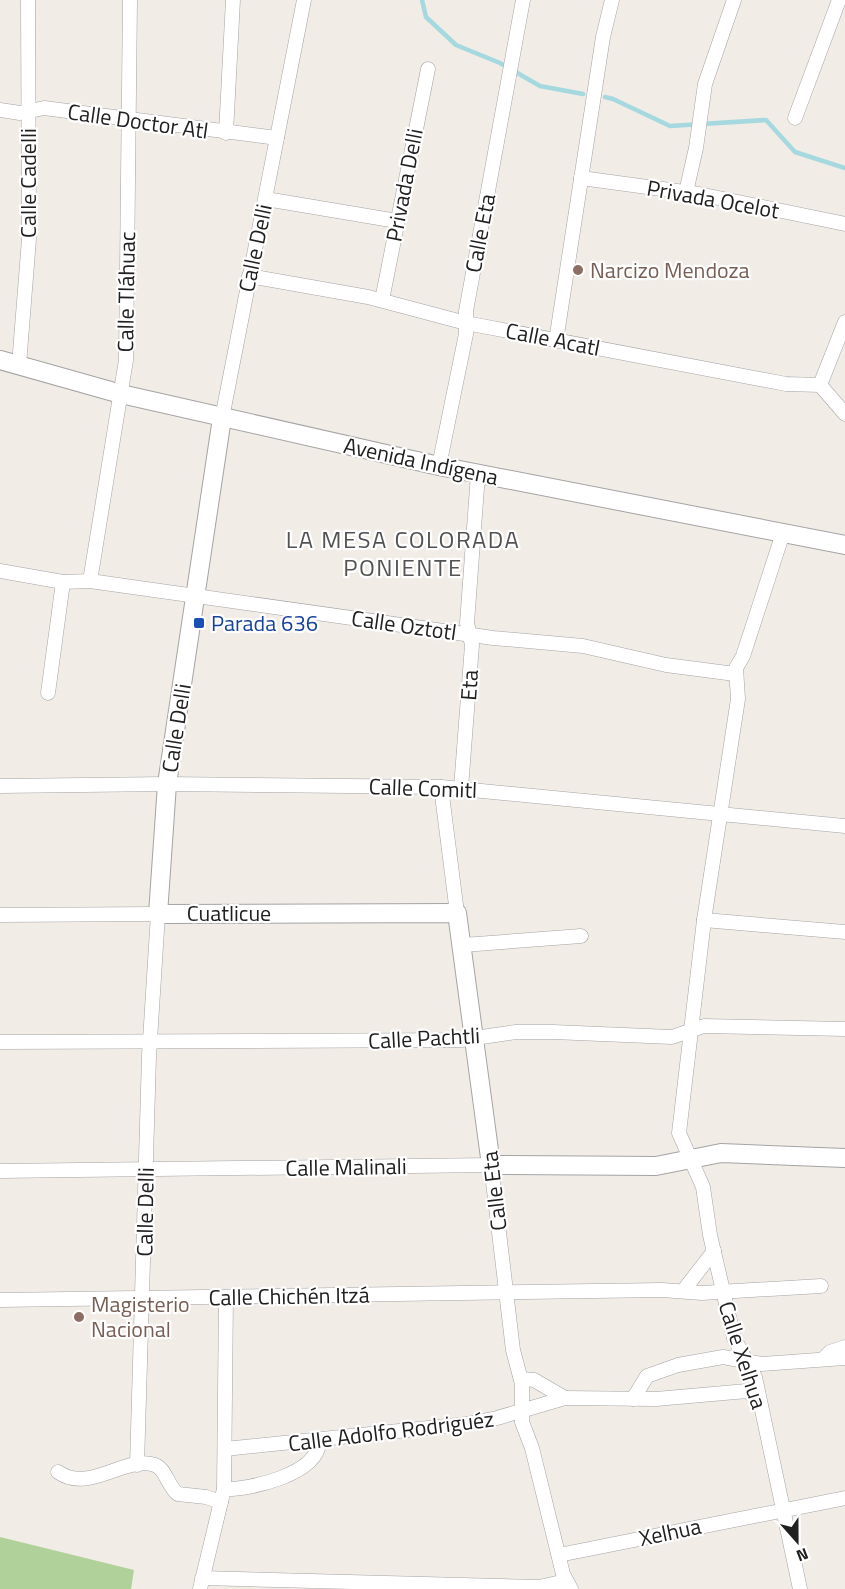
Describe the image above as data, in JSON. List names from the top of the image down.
{
  "streets": {
    "street": [
      "Calle Doctor Atl",
      "Calle Cadelli",
      "Privada Delli",
      "Privada Ocelot",
      "Calle Eta",
      "Calle Delli",
      "Calle Tláhuac",
      "Calle Acatl",
      "Avenida Indígena",
      "Calle Oztotl",
      "Eta",
      "Calle Comitl",
      "Cuatlicue",
      "Calle Pachtli",
      "Calle Malinali",
      "Calle Chichén Itzá",
      "Calle Xelhua",
      "Calle Adolfo Rodriguéz",
      "Xelhua"
    ]
  },
  "crossings": [
    ["Calle Doctor Atl", "Calle Cadelli"],
    ["Calle Doctor Atl", "Calle Delli"],
    ["Calle Doctor Atl", "Calle Tláhuac"],
    ["Calle Cadelli", "Avenida Indígena"],
    ["Privada Delli", "Calle Acatl"],
    ["Calle Eta", "Calle Acatl"],
    ["Calle Eta", "Avenida Indígena"],
    ["Calle Eta", "Calle Comitl"],
    ["Calle Eta", "Cuatlicue"],
    ["Calle Eta", "Calle Pachtli"],
    ["Calle Eta", "Calle Malinali"],
    ["Calle Eta", "Calle Chichén Itzá"],
    ["Calle Eta", "Calle Adolfo Rodriguéz"],
    ["Calle Eta", "Xelhua"],
    ["Calle Delli", "Calle Acatl"],
    ["Calle Delli", "Avenida Indígena"],
    ["Calle Delli", "Calle Oztotl"],
    ["Calle Delli", "Calle Comitl"],
    ["Calle Delli", "Cuatlicue"],
    ["Calle Delli", "Calle Pachtli"],
    ["Calle Delli", "Calle Malinali"],
    ["Calle Delli", "Calle Chichén Itzá"],
    ["Calle Tláhuac", "Avenida Indígena"],
    ["Calle Tláhuac", "Calle Oztotl"],
    ["Avenida Indígena", "Eta"],
    ["Calle Oztotl", "Eta"],
    ["Eta", "Calle Comitl"],
    ["Calle Malinali", "Calle Xelhua"],
    ["Calle Chichén Itzá", "Calle Xelhua"],
    ["Calle Xelhua", "Calle Adolfo Rodriguéz"],
    ["Calle Xelhua", "Xelhua"]
  ],
  "districts": ["LA MESA COLORADA PONIENTE"],
  "places": {
    "other": ["Narcizo Mendoza", "Magisterio Nacional"],
    "transit": ["Parada 636"]
  },
  "north": "bottom"
}
